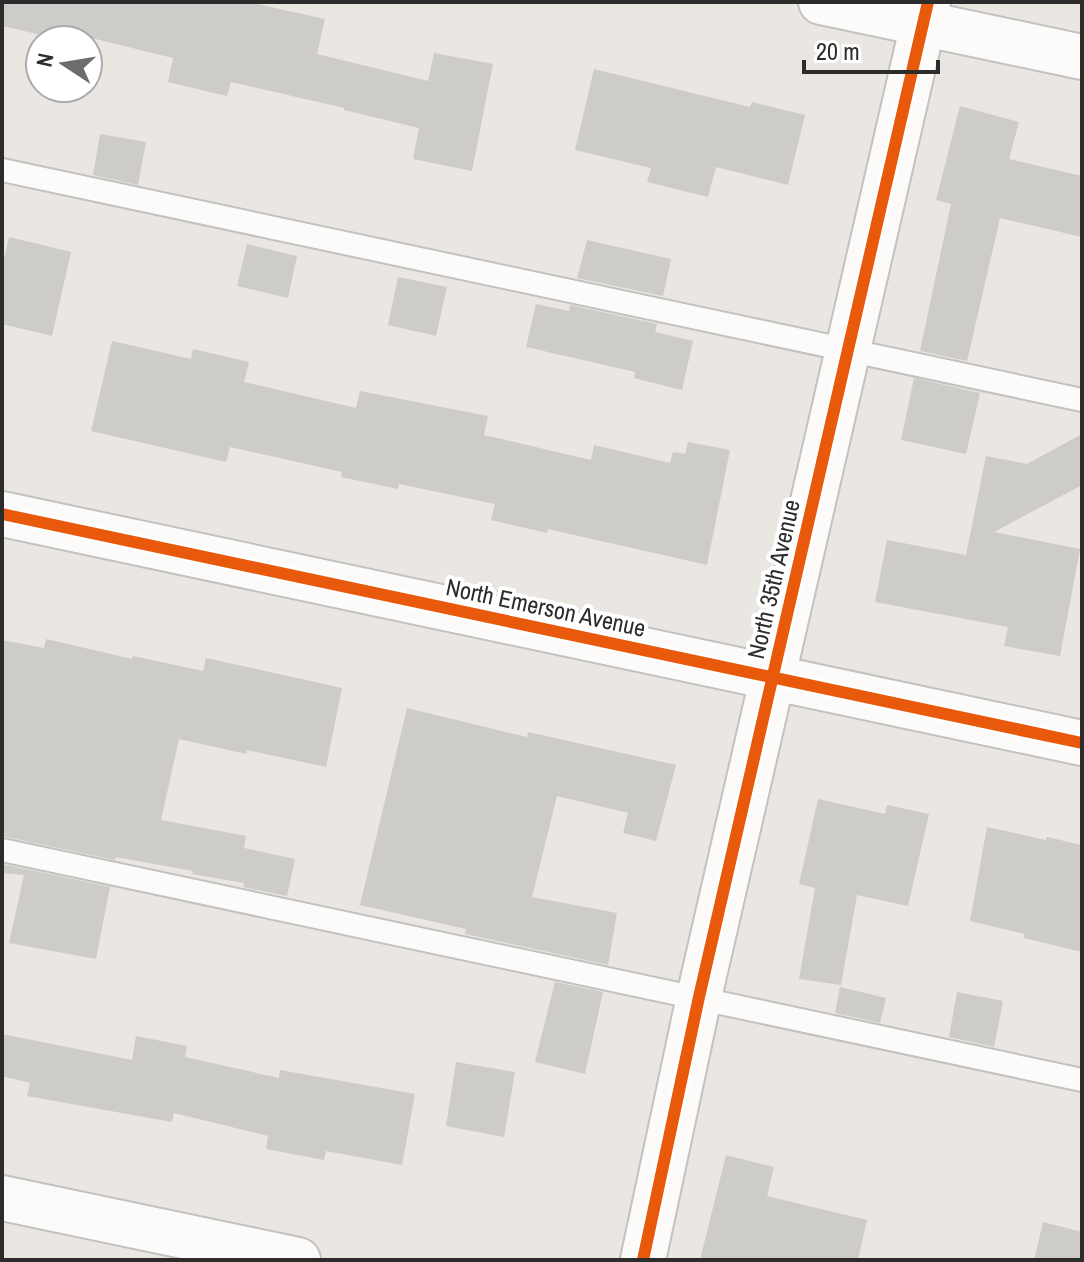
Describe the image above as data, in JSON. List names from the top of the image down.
{
  "streets": {
    "street": ["North 35th Avenue", "North Emerson Avenue"]
  },
  "crossings": [
    ["North 35th Avenue", "North Emerson Avenue"]
  ],
  "scale_bar": "20 m",
  "north": "left"
}
